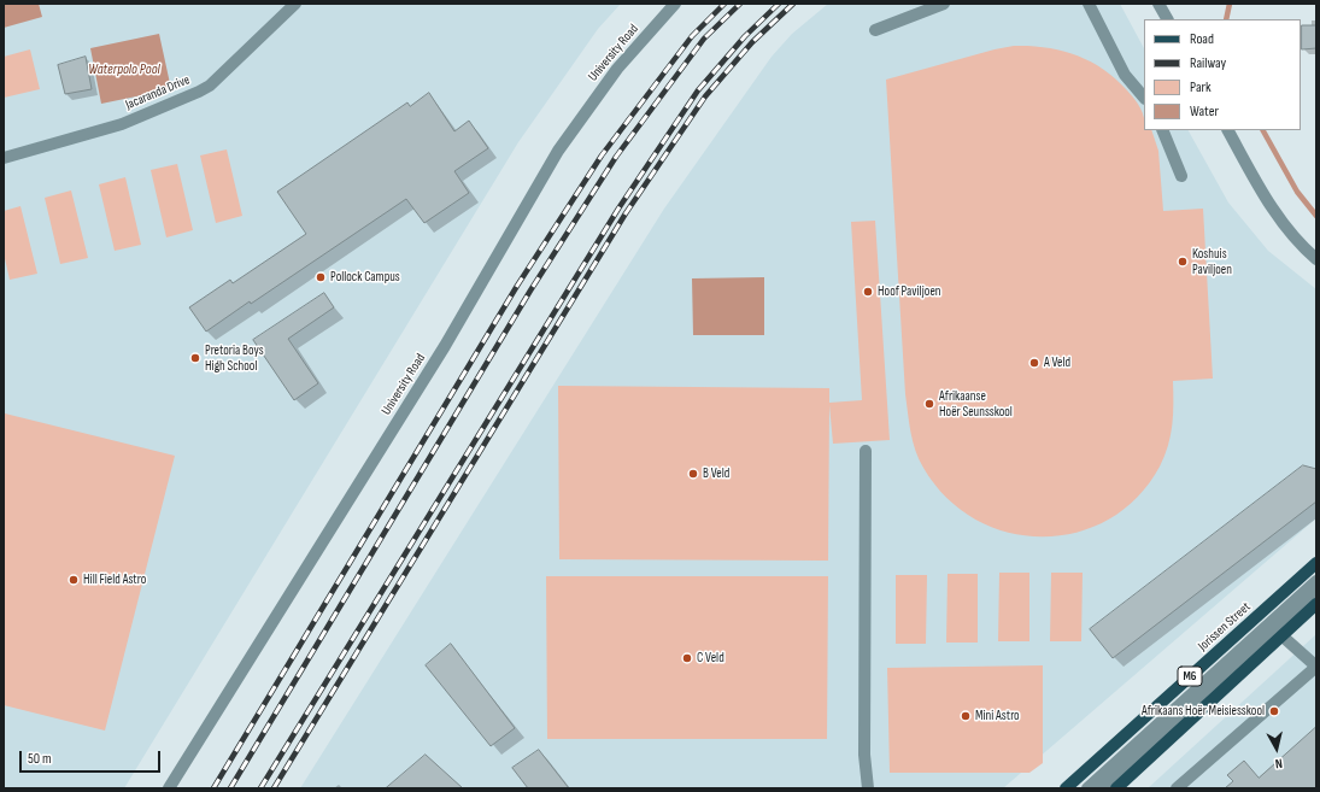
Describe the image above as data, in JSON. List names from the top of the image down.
{
  "streets": {
    "main road": ["Jorissen Street", "M6"],
    "street": ["University Road", "Jacaranda Drive"]
  },
  "water": ["Waterpolo Pool"],
  "places": [
    "Koshuis Paviljoen",
    "Pollock Campus",
    "Hoof Paviljoen",
    "Pretoria Boys High School",
    "A Veld",
    "Afrikaanse Hoër Seunsskool",
    "B Veld",
    "Hill Field Astro",
    "C Veld",
    "Afrikaans Hoër Meisiesskool",
    "Mini Astro"
  ],
  "legend": [
    "Road",
    "Railway",
    "Park",
    "Water"
  ],
  "scale_bar": "50 m",
  "north": "bottom"
}
